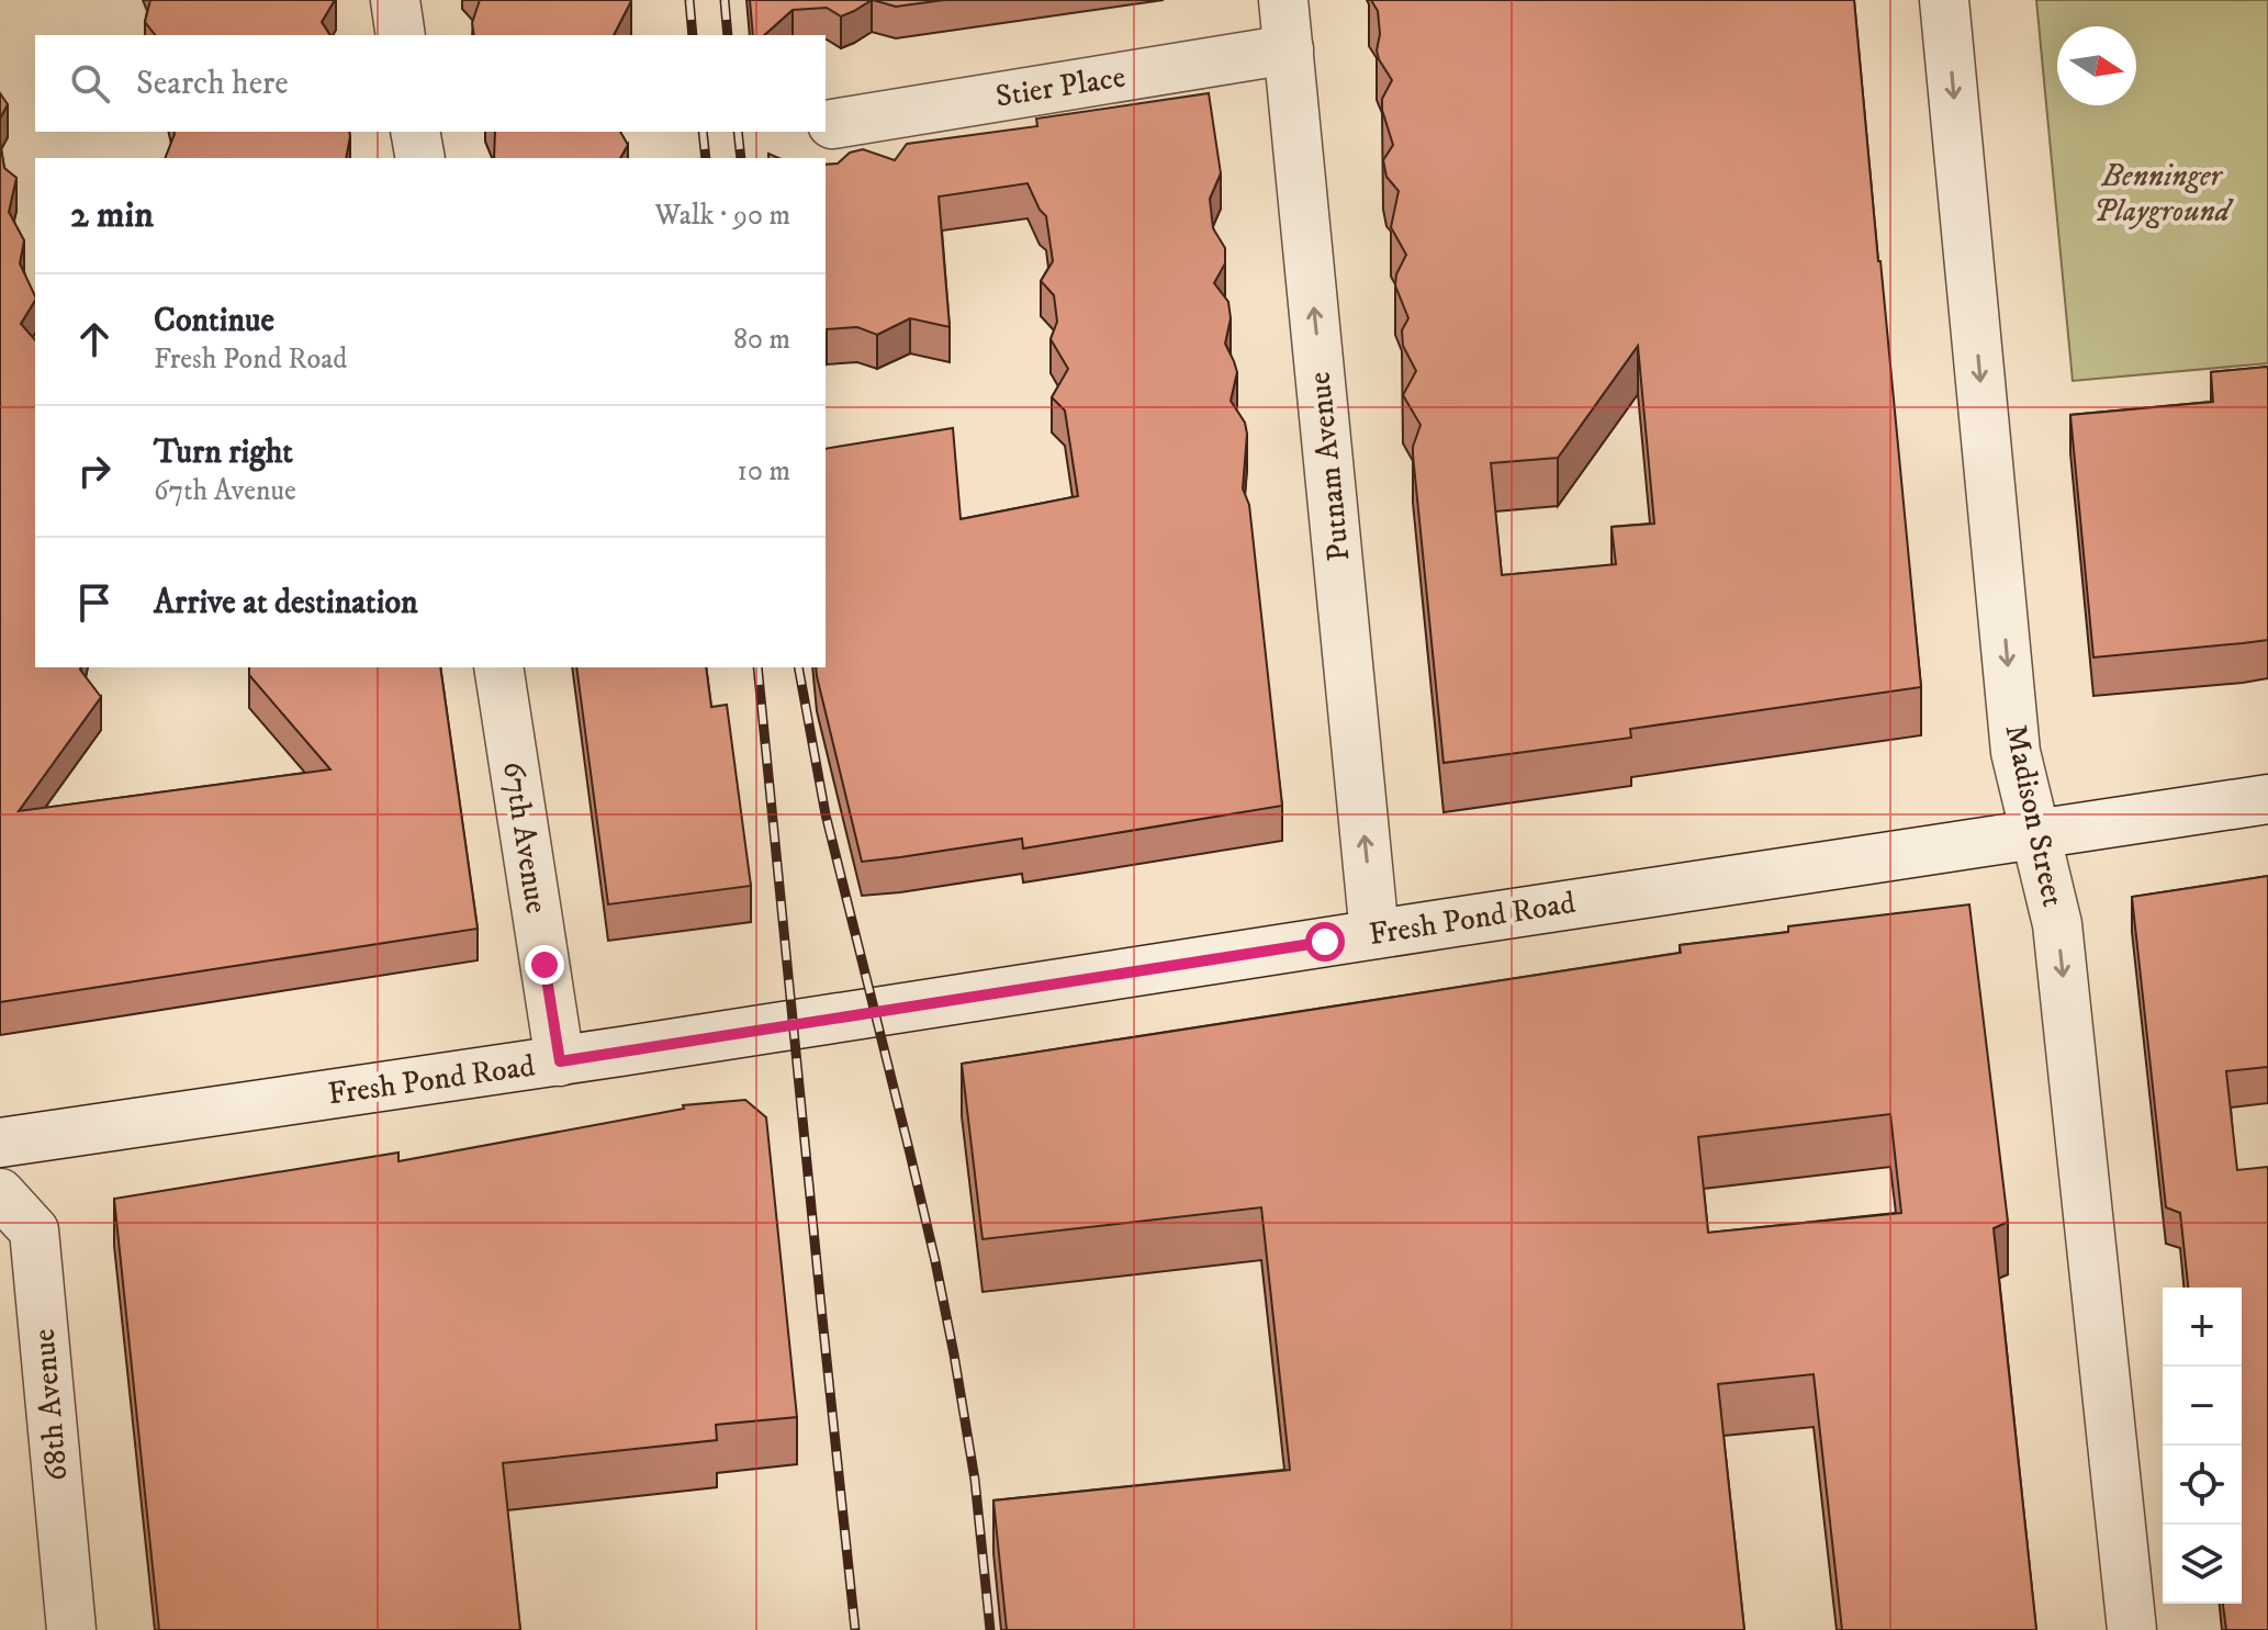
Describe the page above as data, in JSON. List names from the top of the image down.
{
  "streets": {
    "street": [
      "Stier Place",
      "Putnam Avenue",
      "Madison Street",
      "67th Avenue",
      "Fresh Pond Road",
      "68th Avenue"
    ]
  },
  "crossings": [
    ["Stier Place", "Putnam Avenue"],
    ["Putnam Avenue", "Fresh Pond Road"],
    ["Madison Street", "Fresh Pond Road"],
    ["67th Avenue", "Fresh Pond Road"]
  ],
  "one_way": ["Putnam Avenue", "Madison Street"],
  "parks": ["Benninger Playground"],
  "north": "right",
  "page": {
    "search": "Search here",
    "heading": ["2 min", "Walk · 90 m"],
    "list": [
      ["Continue", "Fresh Pond Road", "80 m"],
      ["Turn right", "67th Avenue", "10 m"],
      "Arrive at destination"
    ],
    "map_buttons": ["+", "−"]
  }
}
